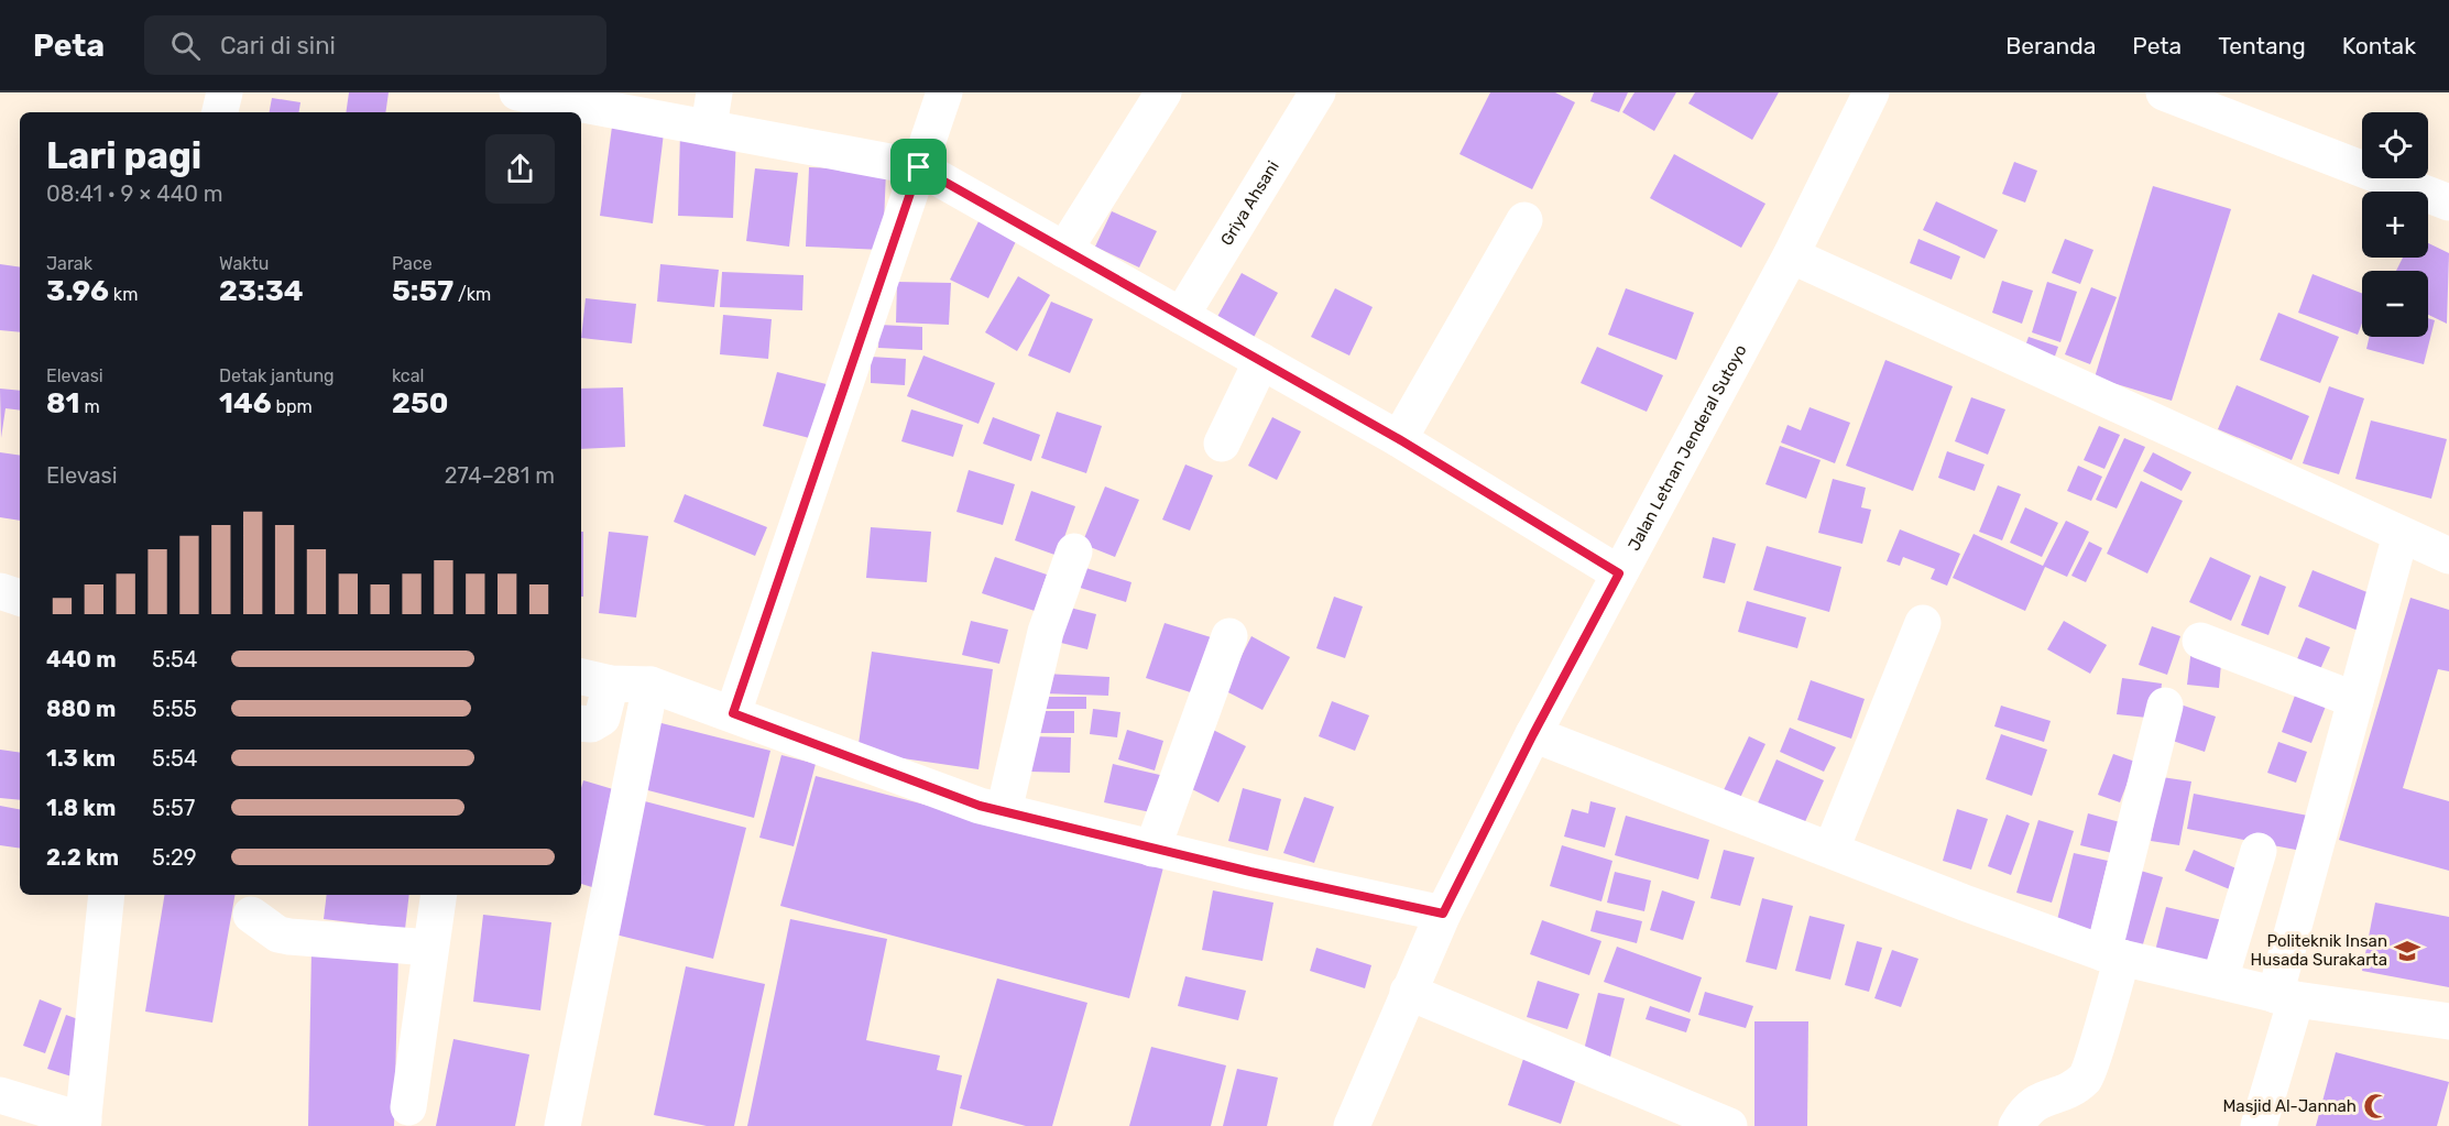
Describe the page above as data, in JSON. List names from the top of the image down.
{
  "streets": {
    "main road": ["Griya Ahsani", "Jalan Letnan Jenderal Sutoyo"]
  },
  "places": {
    "school or university": ["Politeknik Insan Husada Surakarta"],
    "mosque": ["Masjid Al-Jannah"]
  },
  "page": {
    "header": "Peta",
    "search": "Cari di sini",
    "nav": [
      "Beranda",
      "Peta",
      "Tentang",
      "Kontak"
    ],
    "map_buttons": ["+", "−"],
    "heading": ["Lari pagi", "08:41 · 9 × 440 m"],
    "stats": [
      ["Jarak", "3.96 km"],
      ["Waktu", "23:34"],
      ["Pace", "5:57 /km"],
      ["Elevasi", "81 m"],
      ["Detak jantung", "146 bpm"],
      ["kcal", "250"]
    ],
    "chart": ["Elevasi", "274–281 m"],
    "list": [
      {
        "name": "440 m",
        "note": "5:54"
      },
      {
        "name": "880 m",
        "note": "5:55"
      },
      {
        "name": "1.3 km",
        "note": "5:54"
      },
      {
        "name": "1.8 km",
        "note": "5:57"
      },
      {
        "name": "2.2 km",
        "note": "5:29"
      }
    ]
  }
}
